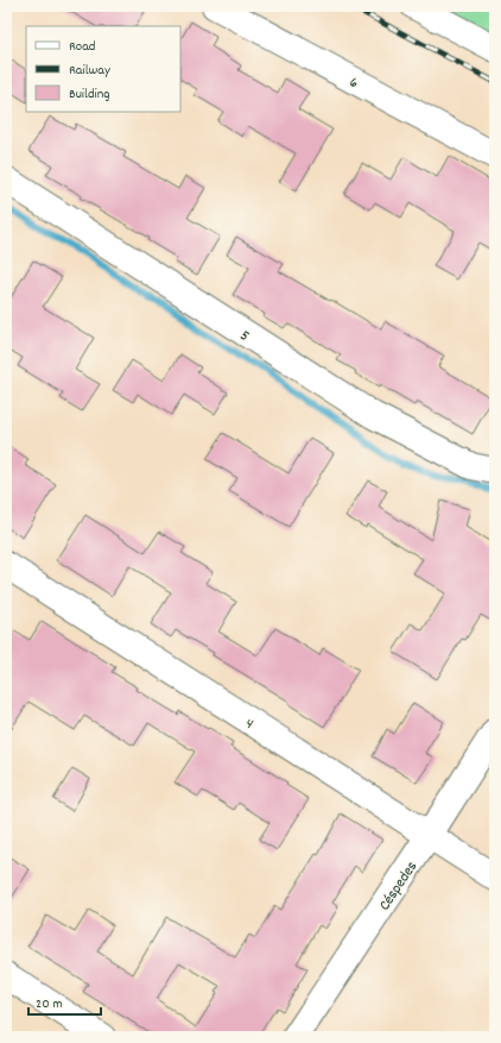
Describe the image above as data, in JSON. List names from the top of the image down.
{
  "streets": {
    "street": [
      "6",
      "5",
      "4",
      "Céspedes"
    ]
  },
  "crossings": [
    ["4", "Céspedes"]
  ],
  "legend": ["Road", "Railway", "Building"],
  "scale_bar": "20 m"
}
